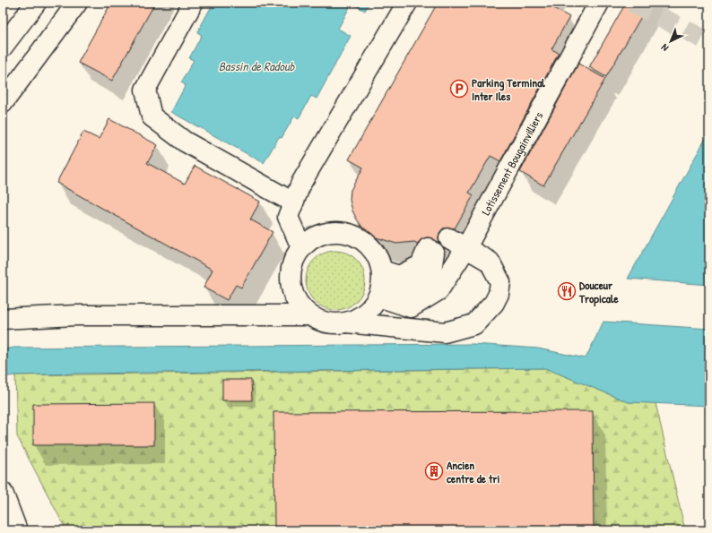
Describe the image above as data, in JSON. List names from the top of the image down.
{
  "streets": {
    "main road": ["Lotissement Bougainvilliers"]
  },
  "water": ["Bassin de Radoub"],
  "places": {
    "parking": ["Parking Terminal Inter Iles"],
    "restaurant": ["Douceur Tropicale"],
    "building": ["Ancien centre de tri"]
  },
  "north": "bottom left"
}
